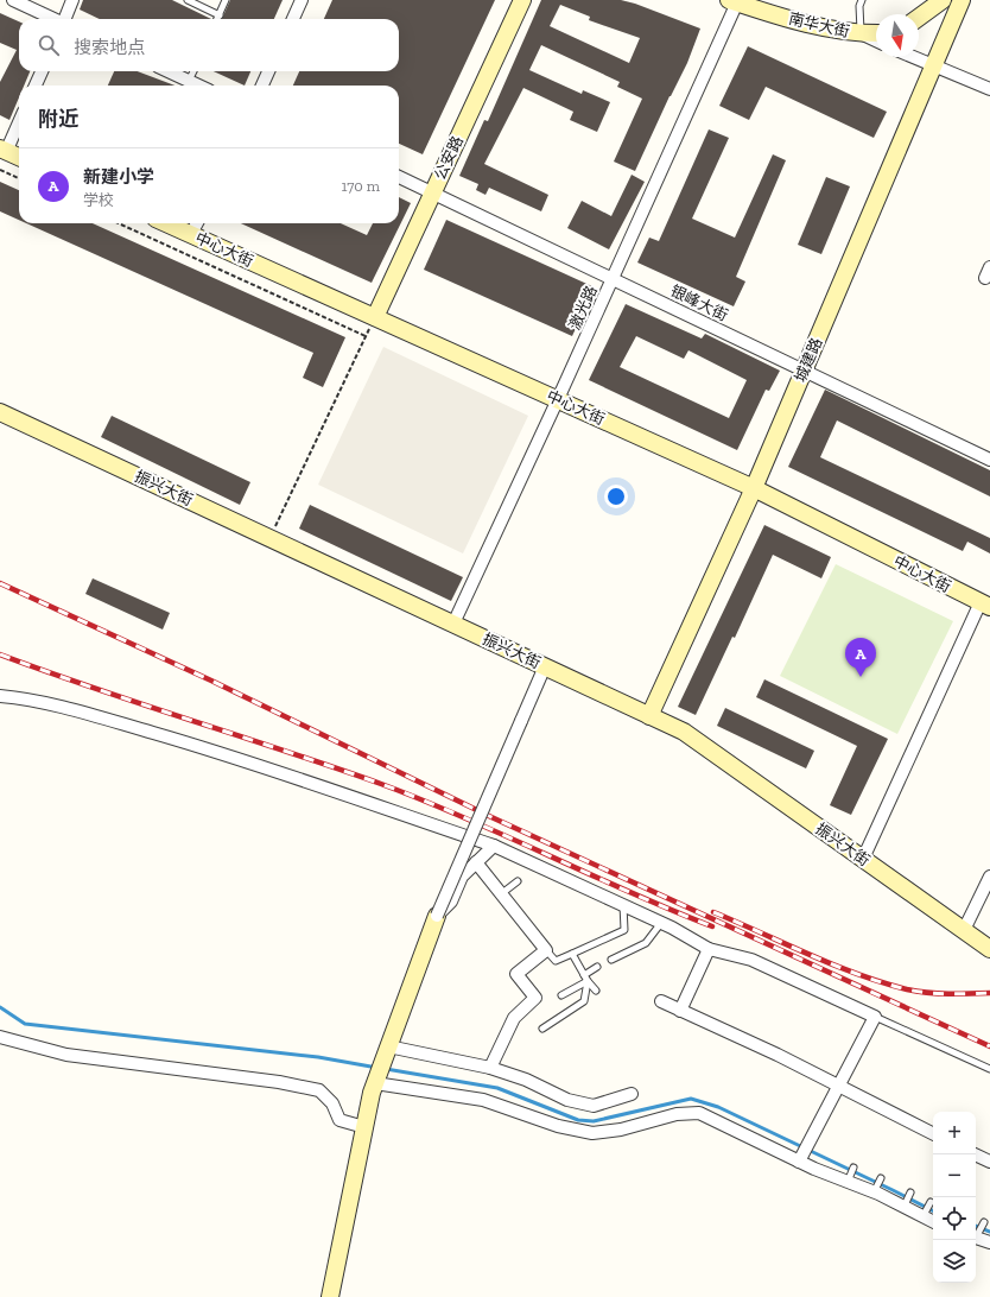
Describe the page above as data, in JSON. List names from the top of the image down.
{
  "streets": {
    "street": [
      "南华大街",
      "公安路",
      "中心大街",
      "银峰大街",
      "激光路",
      "城建路",
      "振兴大街"
    ]
  },
  "crossings": [
    ["南华大街", "激光路"],
    ["公安路", "中心大街"],
    ["公安路", "银峰大街"],
    ["中心大街", "激光路"],
    ["中心大街", "城建路"],
    ["银峰大街", "激光路"],
    ["银峰大街", "城建路"],
    ["激光路", "振兴大街"],
    ["城建路", "振兴大街"]
  ],
  "north": "bottom",
  "page": {
    "search": "搜索地点",
    "heading": "附近",
    "list": [
      {
        "mark": "A",
        "name": "新建小学",
        "note": "学校",
        "value": "170 m"
      }
    ],
    "pins": "A",
    "map_buttons": ["+", "−"]
  }
}
